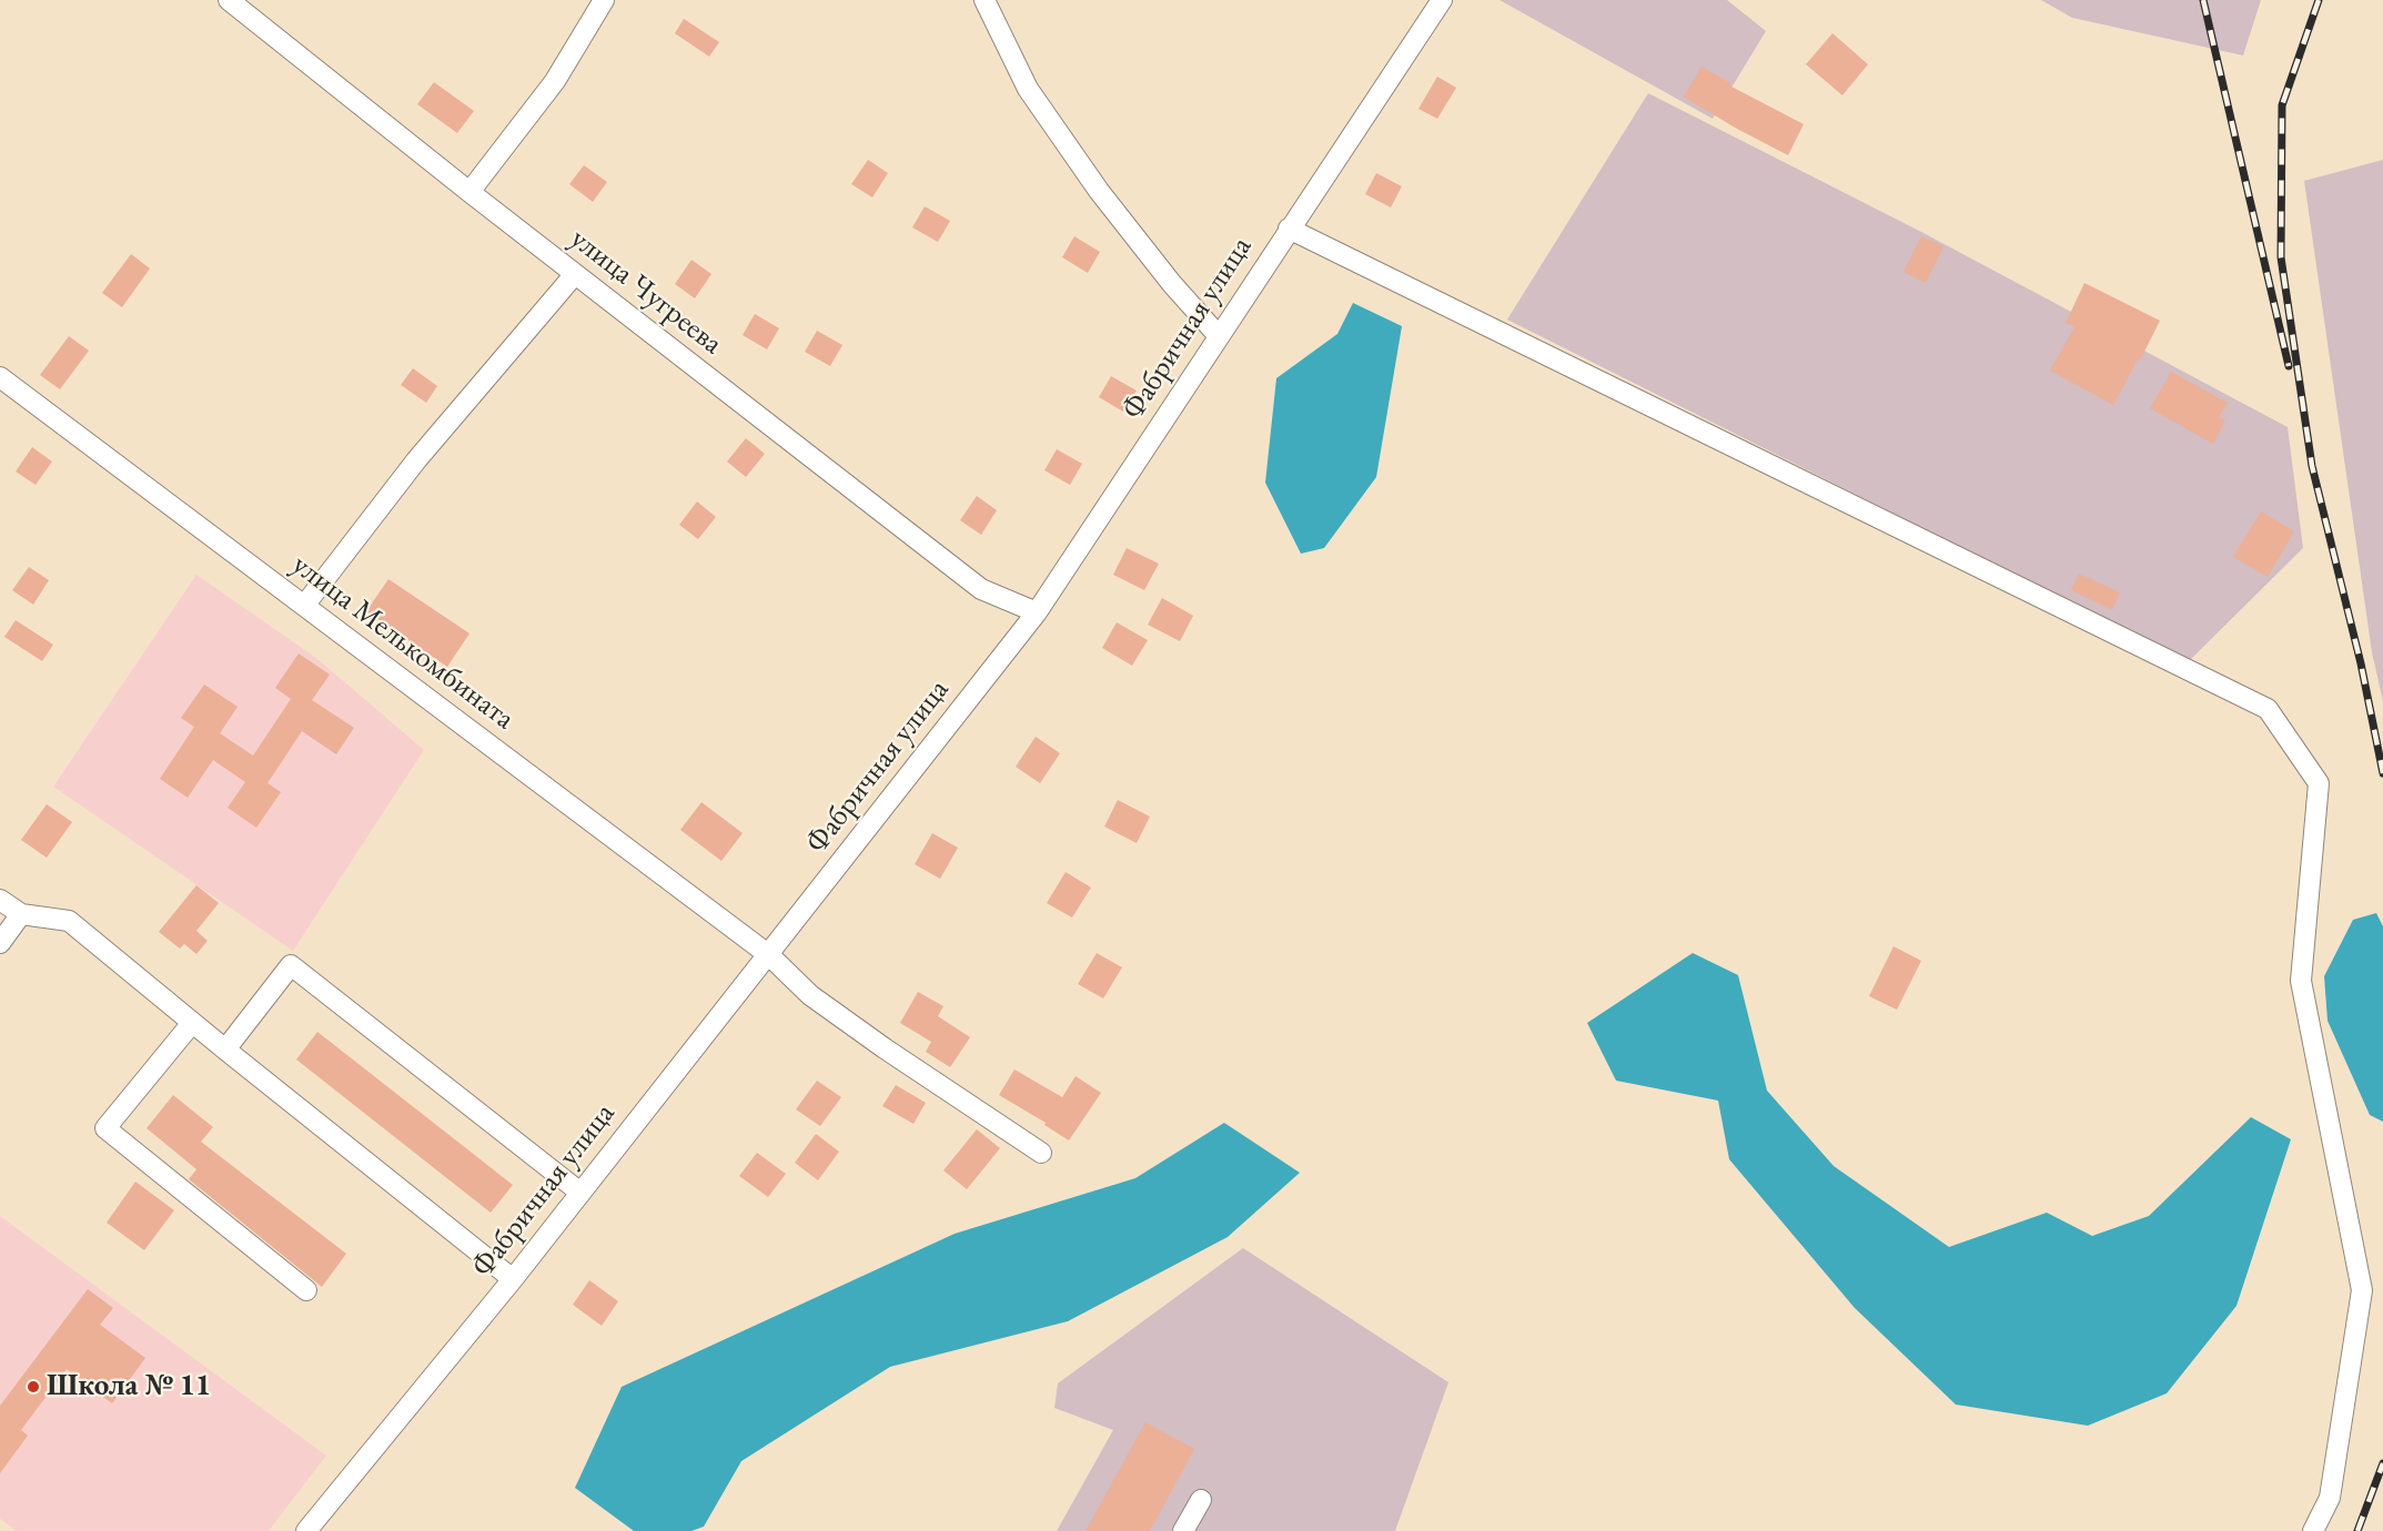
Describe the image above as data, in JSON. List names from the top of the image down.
{
  "streets": {
    "street": ["улица Чугреева", "Фабричная улица", "улица Мелькомбината"]
  },
  "crossings": [
    ["улица Чугреева", "Фабричная улица"],
    ["Фабричная улица", "улица Мелькомбината"]
  ],
  "places": ["Школа № 11"]
}
